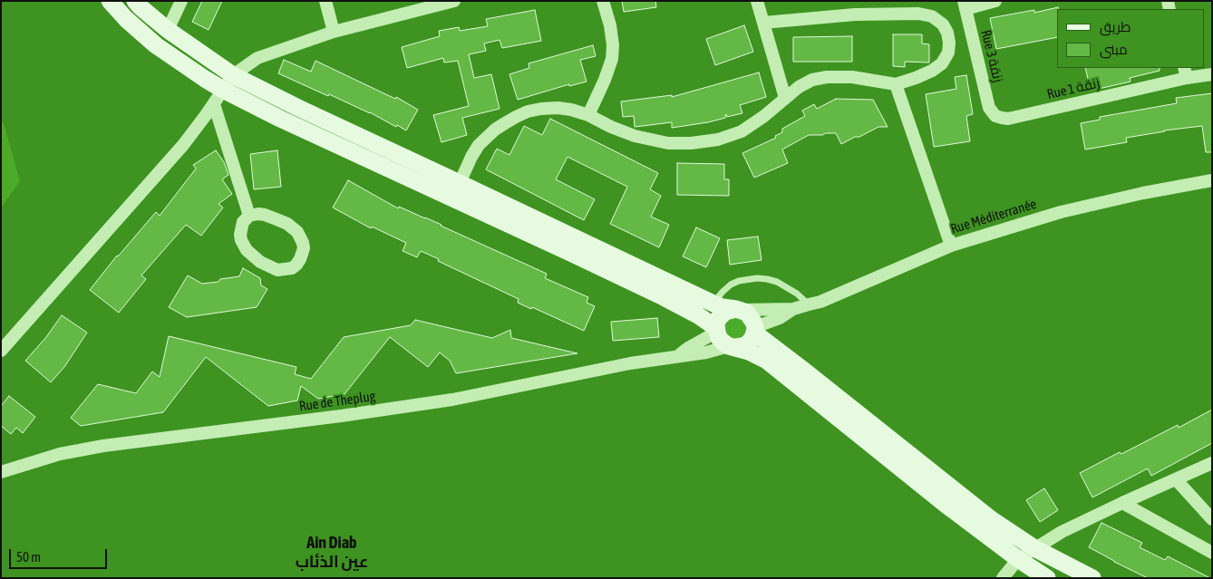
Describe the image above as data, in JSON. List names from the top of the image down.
{
  "streets": {
    "street": [
      "Rue 3 زنقة",
      "Rue 1 زنقة",
      "Rue Méditerranée",
      "Rue de Theplug"
    ]
  },
  "crossings": [
    ["Rue 3 زنقة", "Rue 1 زنقة"]
  ],
  "districts": ["Ain Diab عين الذئاب"],
  "legend": ["طريق", "مبنى"],
  "scale_bar": "50 m"
}
